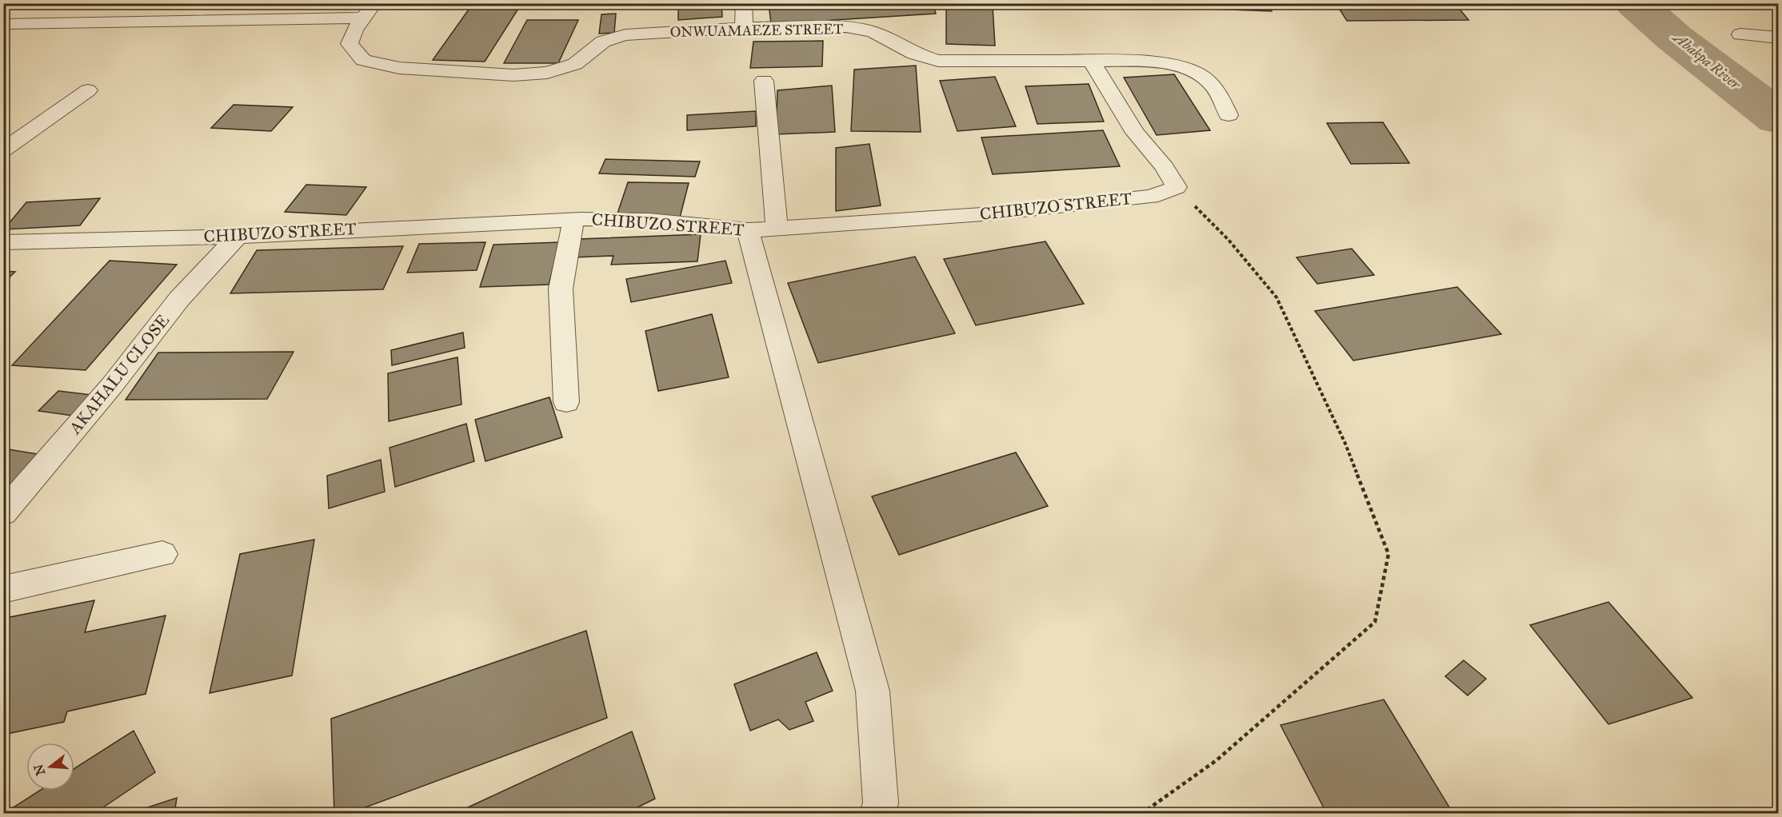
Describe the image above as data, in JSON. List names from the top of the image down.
{
  "streets": {
    "street": ["ONWUAMAEZE STREET", "CHIBUZO STREET", "AKAHALU CLOSE"]
  },
  "crossings": [
    ["CHIBUZO STREET", "AKAHALU CLOSE"]
  ],
  "water": ["Abakpa River"],
  "north": "left"
}
